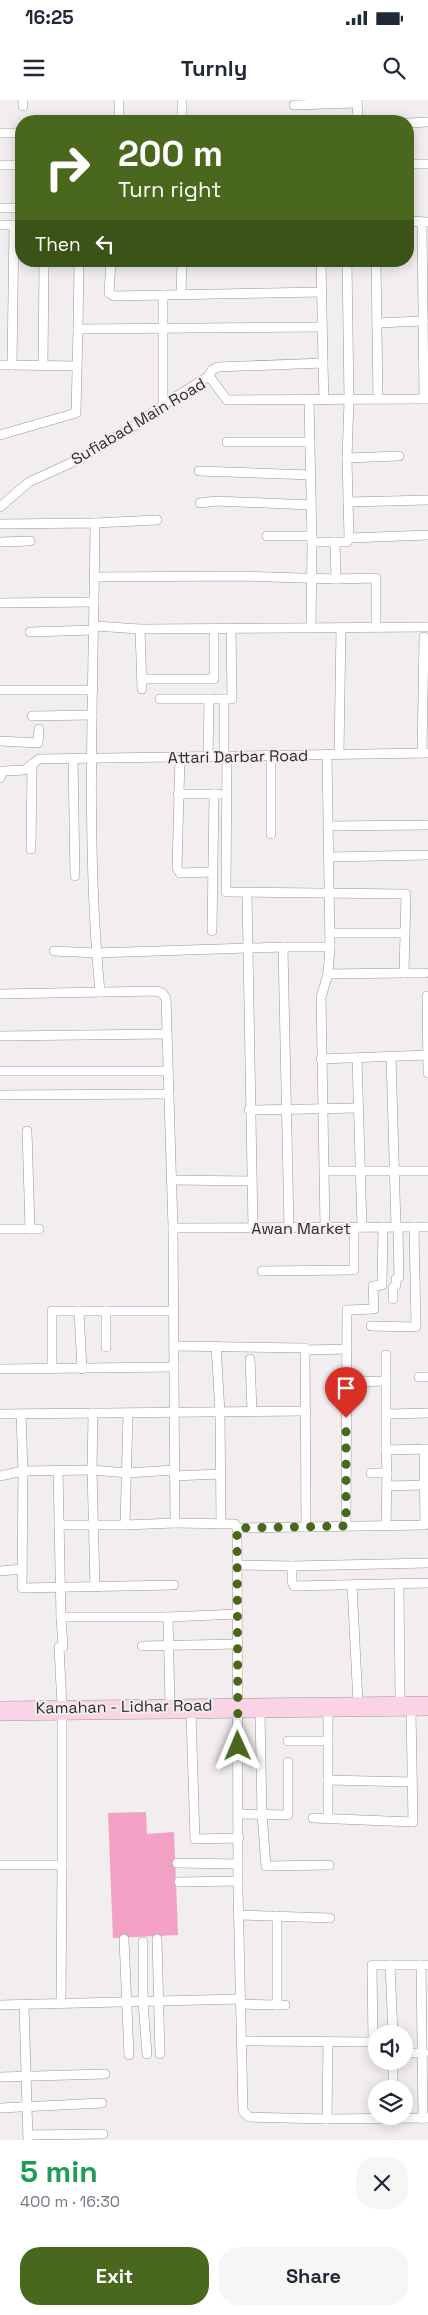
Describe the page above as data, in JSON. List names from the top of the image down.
{
  "streets": {
    "main road": ["Kamahan - Lidhar Road"],
    "street": ["Sufiabad Main Road", "Attari Darbar Road", "Awan Market"]
  },
  "page": {
    "status": "16:25",
    "header": "Turnly",
    "turn": ["200 m", "Turn right"],
    "then": "Then",
    "heading": ["5 min", "400 m · 16:30"],
    "buttons": ["Exit", "Share"]
  }
}
